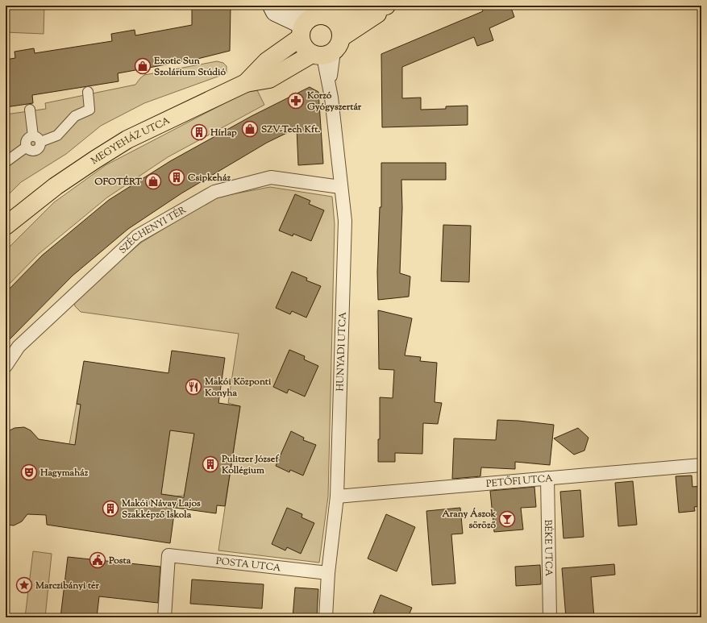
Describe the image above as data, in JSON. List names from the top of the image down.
{
  "streets": {
    "main road": ["MEGYEHÁZ UTCA"],
    "street": [
      "SZÉCHENYI TÉR",
      "HUNYADI UTCA",
      "PETŐFI UTCA",
      "BÉKE UTCA",
      "POSTA UTCA"
    ]
  },
  "crossings": [
    ["SZÉCHENYI TÉR", "HUNYADI UTCA"],
    ["HUNYADI UTCA", "PETŐFI UTCA"],
    ["HUNYADI UTCA", "POSTA UTCA"],
    ["PETŐFI UTCA", "BÉKE UTCA"]
  ],
  "places": {
    "shop": ["Exotic Sun Szolárium Stúdió", "SZV-Tech Kft.", "OFOTÉRT"],
    "pharmacy": ["Korzó Gyógyszertár"],
    "building": [
      "Hírlap",
      "Csipkeház",
      "Pulitzer József Kollégium",
      "Makói Návay Lajos Szakképző Iskola"
    ],
    "restaurant": ["Makói Központi Konyha"],
    "theatre": ["Hagymaház"],
    "bar": ["Arany Ászok söröző"],
    "public building": ["Posta"],
    "place": ["Marczibányi tér"]
  }
}
